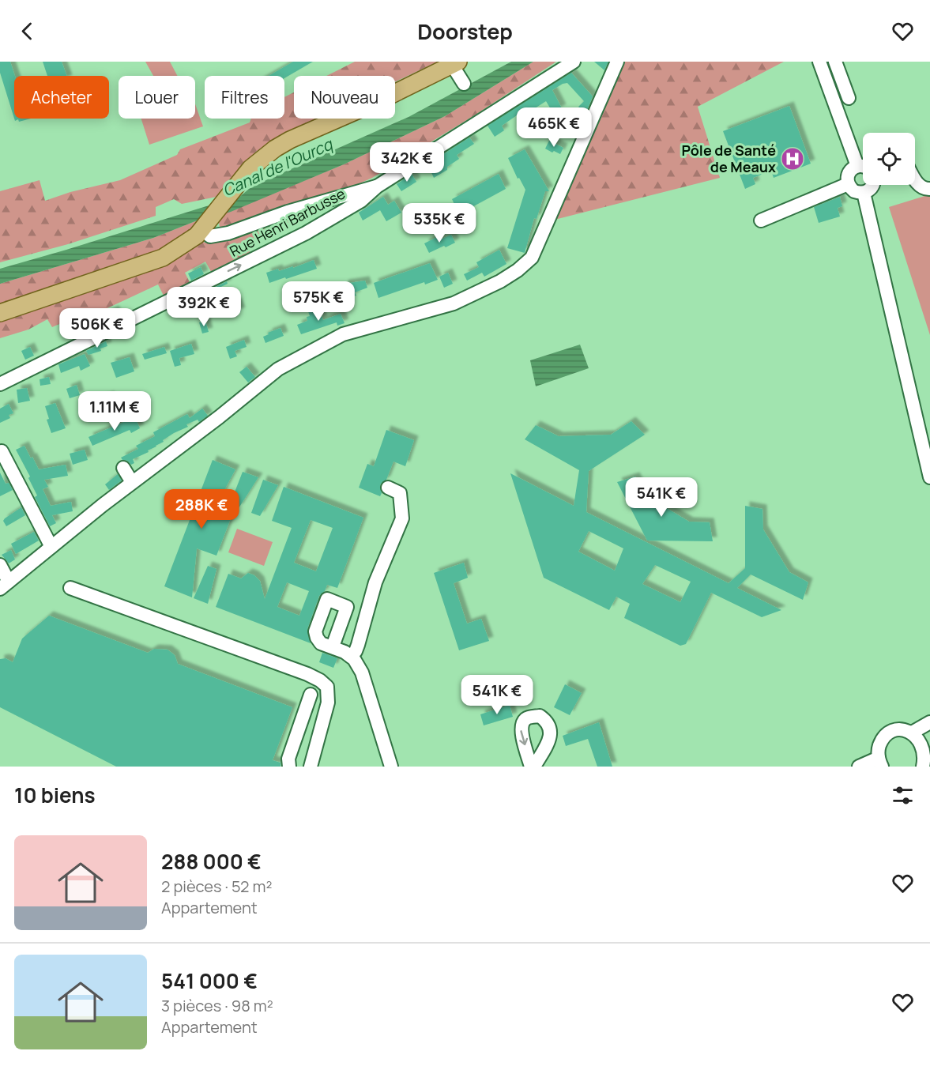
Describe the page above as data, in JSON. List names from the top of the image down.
{
  "streets": {
    "street": ["Rue Henri Barbusse"]
  },
  "water": ["Canal de l'Ourcq"],
  "places": {
    "hospital": ["Pôle de Santé de Meaux"]
  },
  "page": {
    "header": "Doorstep",
    "chip": [
      "Acheter",
      "Louer",
      "Filtres",
      "Nouveau"
    ],
    "price": [
      "465K €",
      "342K €",
      "535K €",
      "575K €",
      "392K €",
      "506K €",
      "1.11M €",
      "541K €",
      "288K €",
      "541K €"
    ],
    "heading": "10 biens",
    "list": [
      {
        "name": "288 000 €",
        "note": "2 pièces · 52 m² · Appartement"
      },
      {
        "name": "541 000 €",
        "note": "3 pièces · 98 m² · Appartement"
      }
    ]
  }
}
